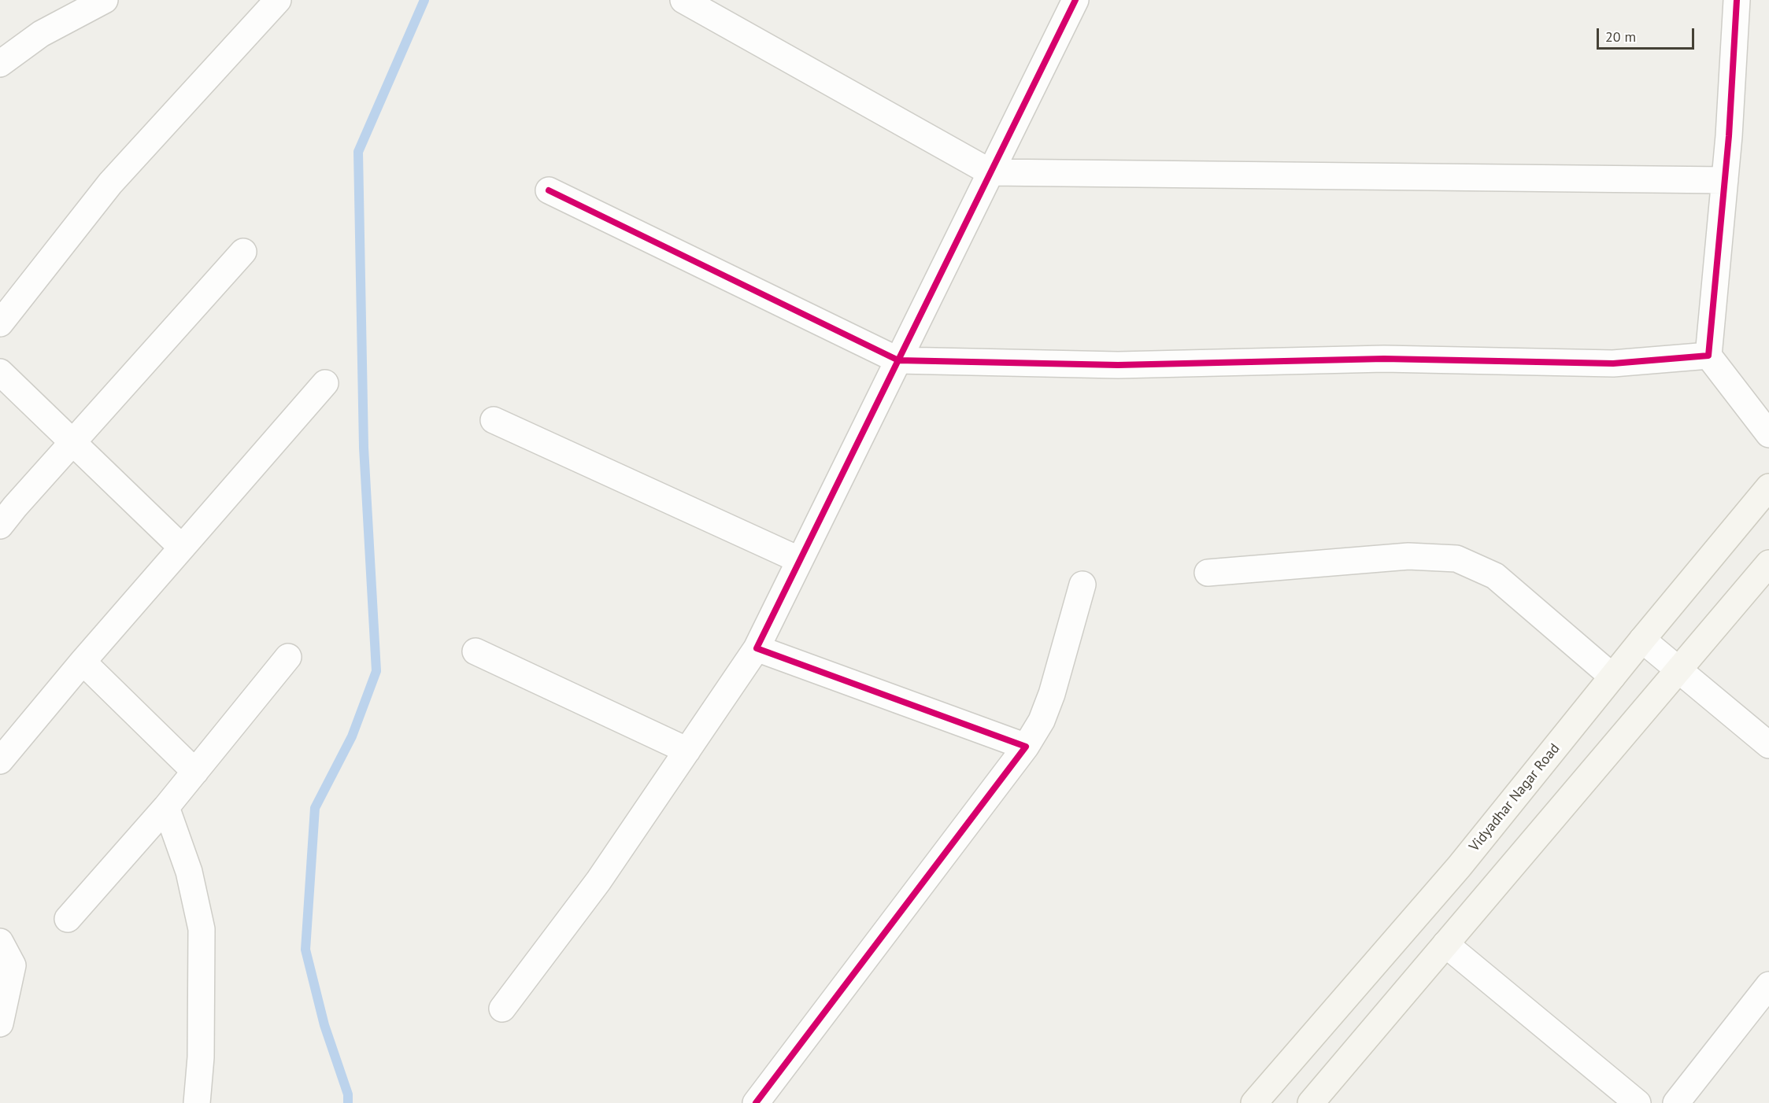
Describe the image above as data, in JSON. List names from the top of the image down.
{
  "streets": {
    "main road": ["Vidyadhar Nagar Road"]
  },
  "scale_bar": "20 m"
}
